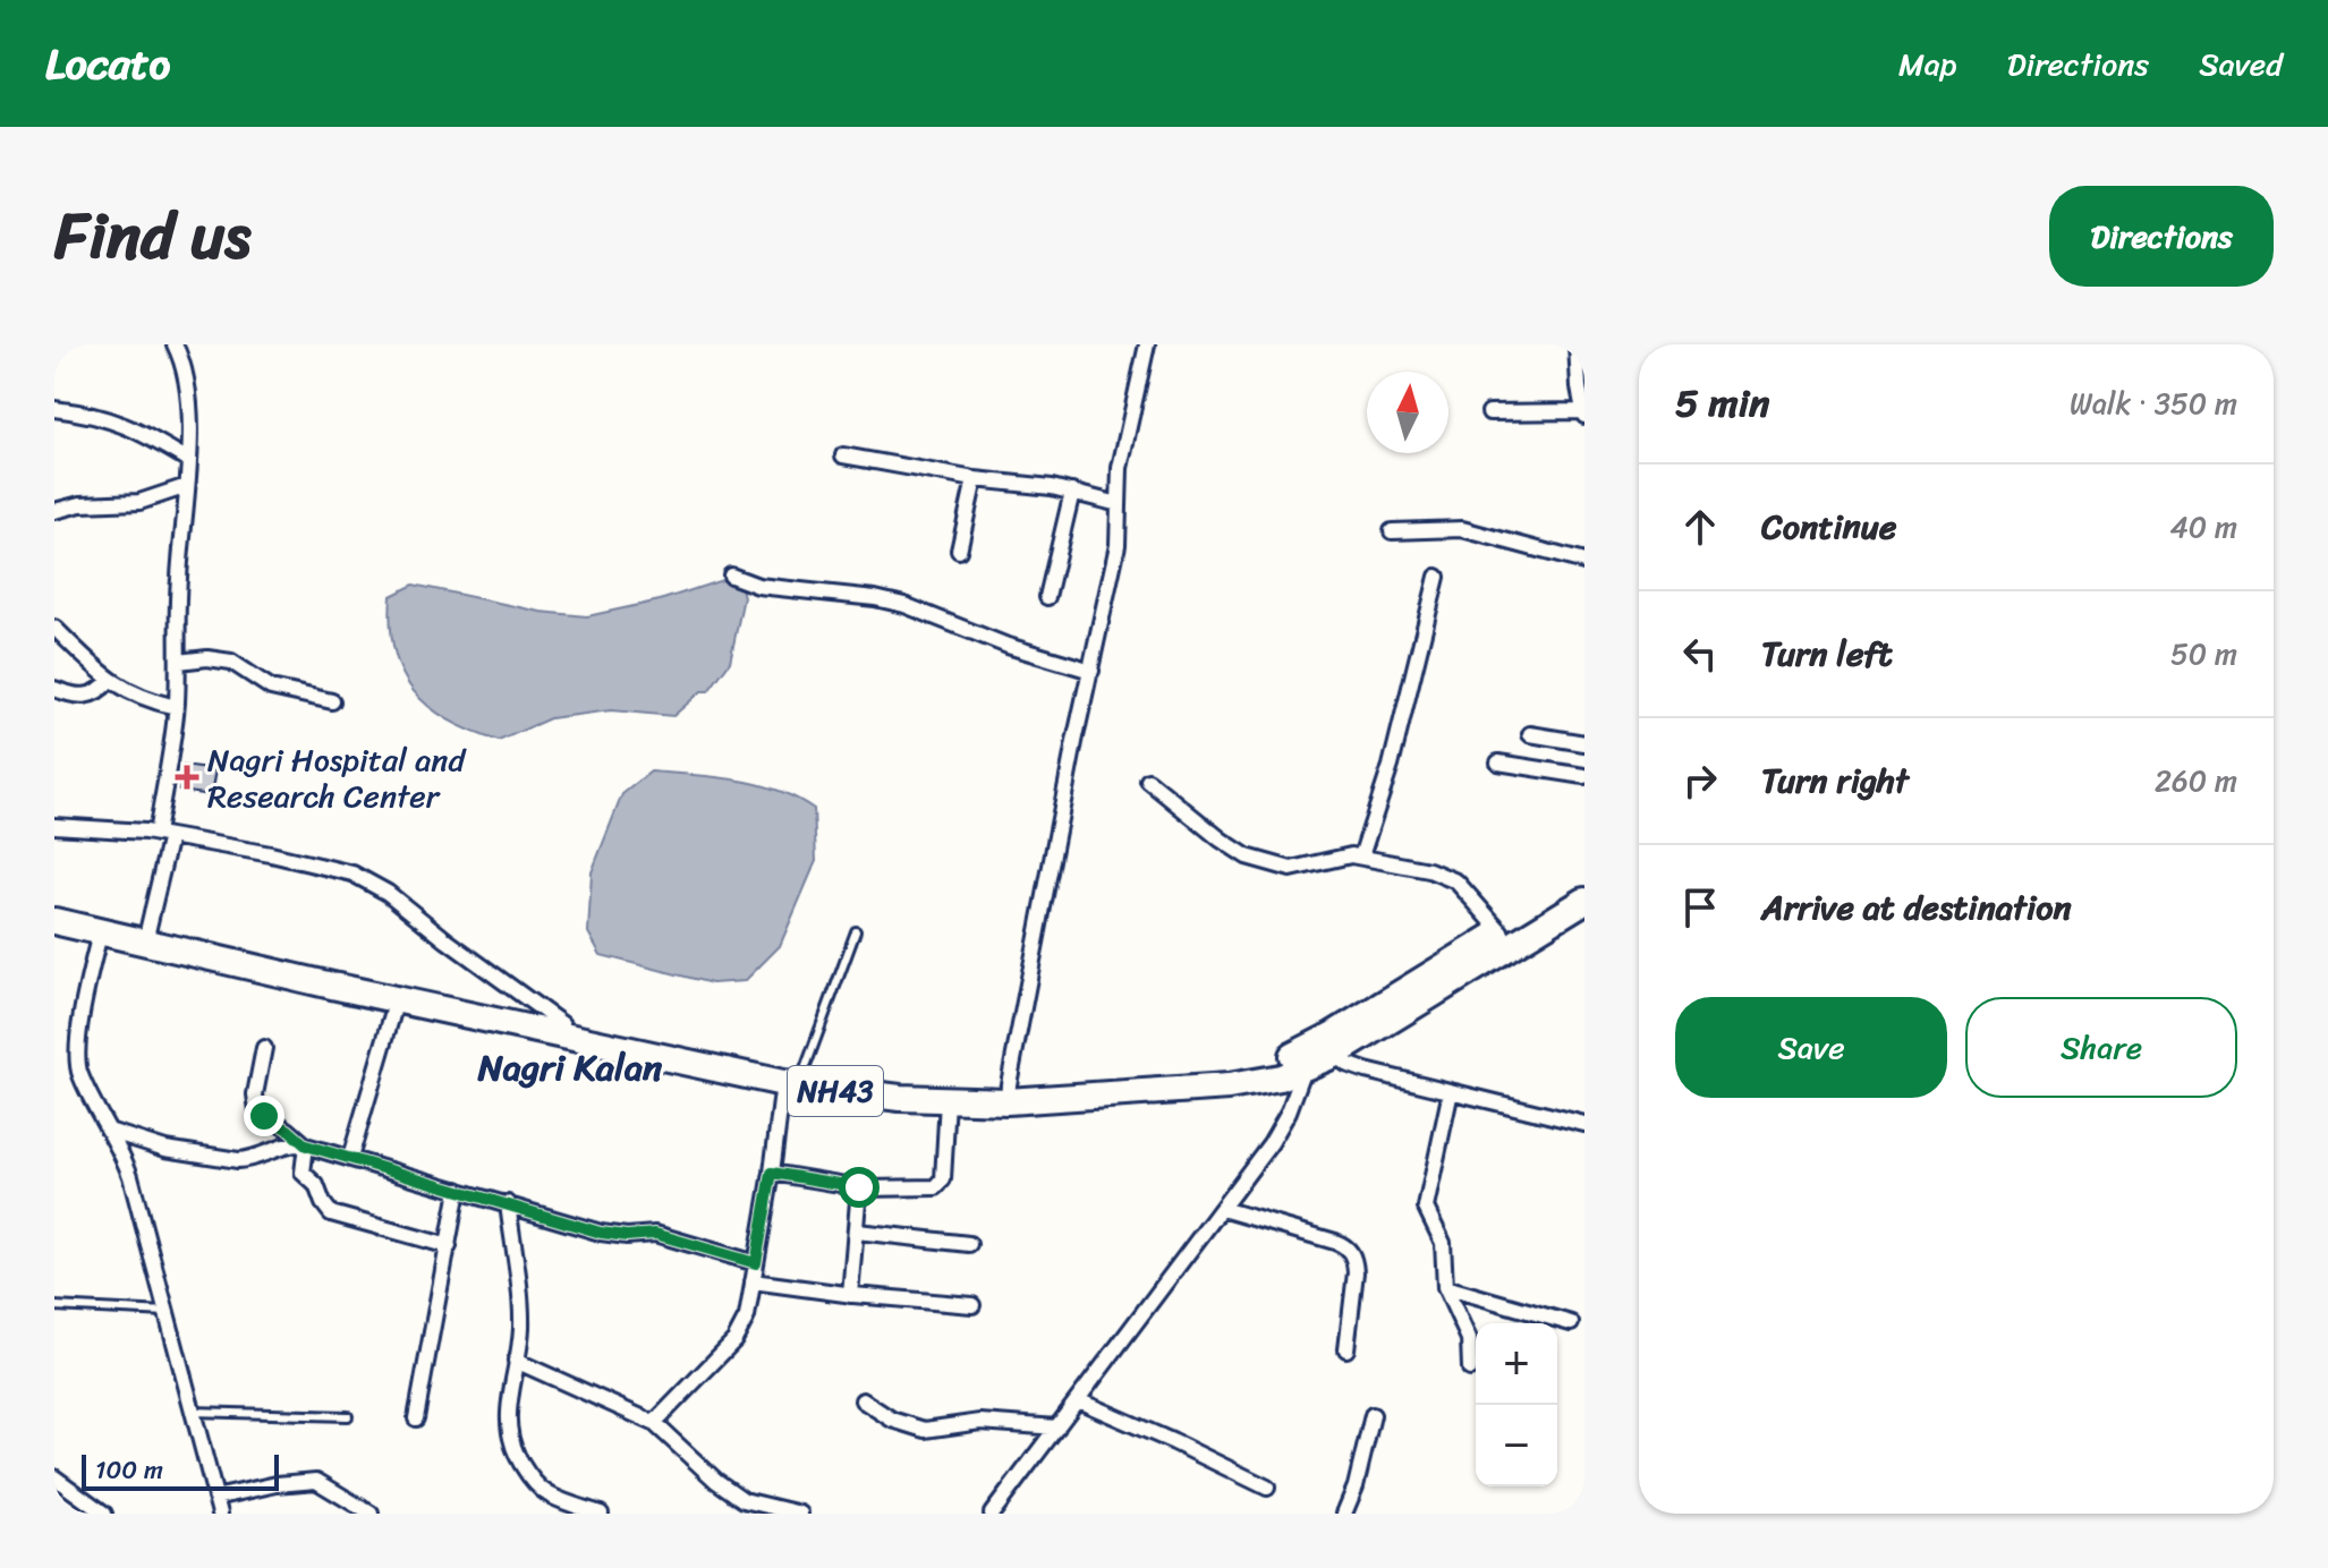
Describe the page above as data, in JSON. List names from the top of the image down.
{
  "streets": {
    "highway": ["NH43"]
  },
  "districts": ["Nagri Kalan"],
  "places": {
    "health": ["Nagri Hospital and Research Center"]
  },
  "scale_bar": "100 m",
  "north": "top",
  "page": {
    "header": "Locato",
    "nav": ["Map", "Directions", "Saved"],
    "title": "Find us",
    "buttons": [
      "Directions",
      ["Save", "Share"]
    ],
    "heading": ["5 min", "Walk · 350 m"],
    "list": [
      ["Continue", "40 m"],
      ["Turn left", "50 m"],
      ["Turn right", "260 m"],
      "Arrive at destination"
    ],
    "map_buttons": ["+", "−"],
    "scale": "100 m"
  }
}
